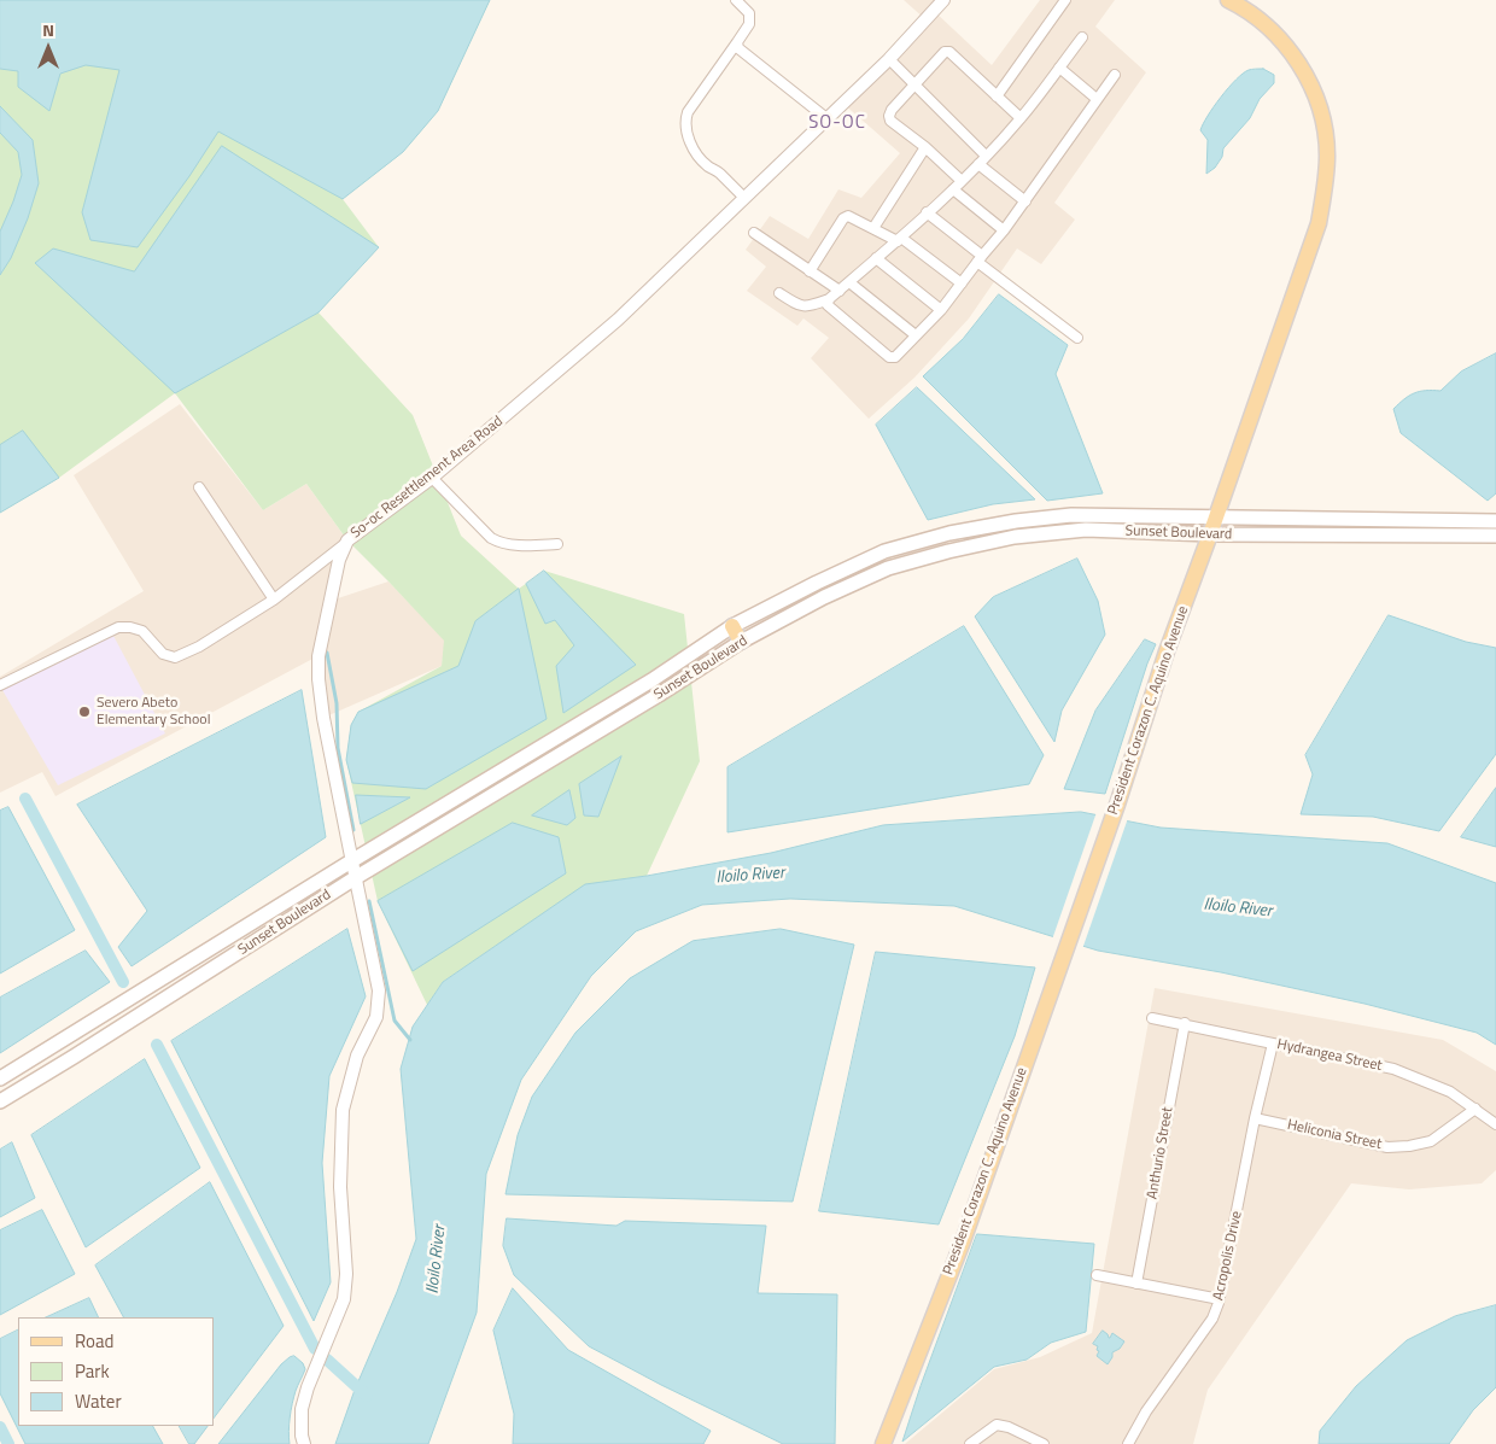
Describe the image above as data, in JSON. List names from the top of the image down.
{
  "streets": {
    "main road": ["Sunset Boulevard", "President Corazon C. Aquino Avenue"],
    "street": [
      "So-oc Resettlement Area Road",
      "Hydrangea Street",
      "Heliconia Street",
      "Anthurio Street",
      "Acropolis Drive"
    ]
  },
  "crossings": [
    ["So-oc Resettlement Area Road", "Sunset Boulevard"],
    ["Sunset Boulevard", "President Corazon C. Aquino Avenue"],
    ["Hydrangea Street", "Heliconia Street"],
    ["Hydrangea Street", "Anthurio Street"],
    ["Hydrangea Street", "Acropolis Drive"],
    ["Heliconia Street", "Acropolis Drive"]
  ],
  "districts": ["SO-OC"],
  "water": ["Iloilo River"],
  "places": ["Severo Abeto Elementary School"],
  "legend": ["Road", "Park", "Water"],
  "north": "top"
}
